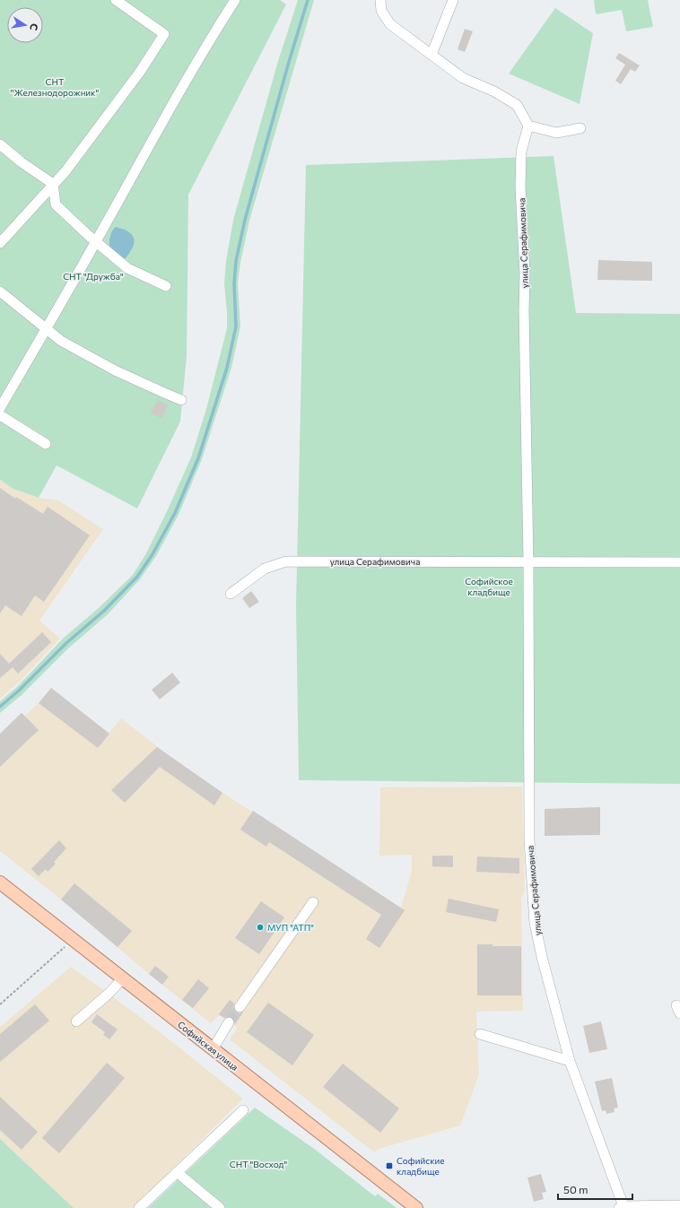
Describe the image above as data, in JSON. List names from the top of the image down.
{
  "streets": {
    "main road": ["Софийская улица"],
    "street": ["улица Серафимовича"]
  },
  "parks": [
    "СНТ \"Железнодорожник\"",
    "СНТ \"Дружба\"",
    "Софийское кладбище",
    "СНТ \"Восход\""
  ],
  "places": {
    "other": ["МУП \"АТП\""],
    "transit": ["Софийские кладбище"]
  },
  "scale_bar": "50 m",
  "north": "right"
}
